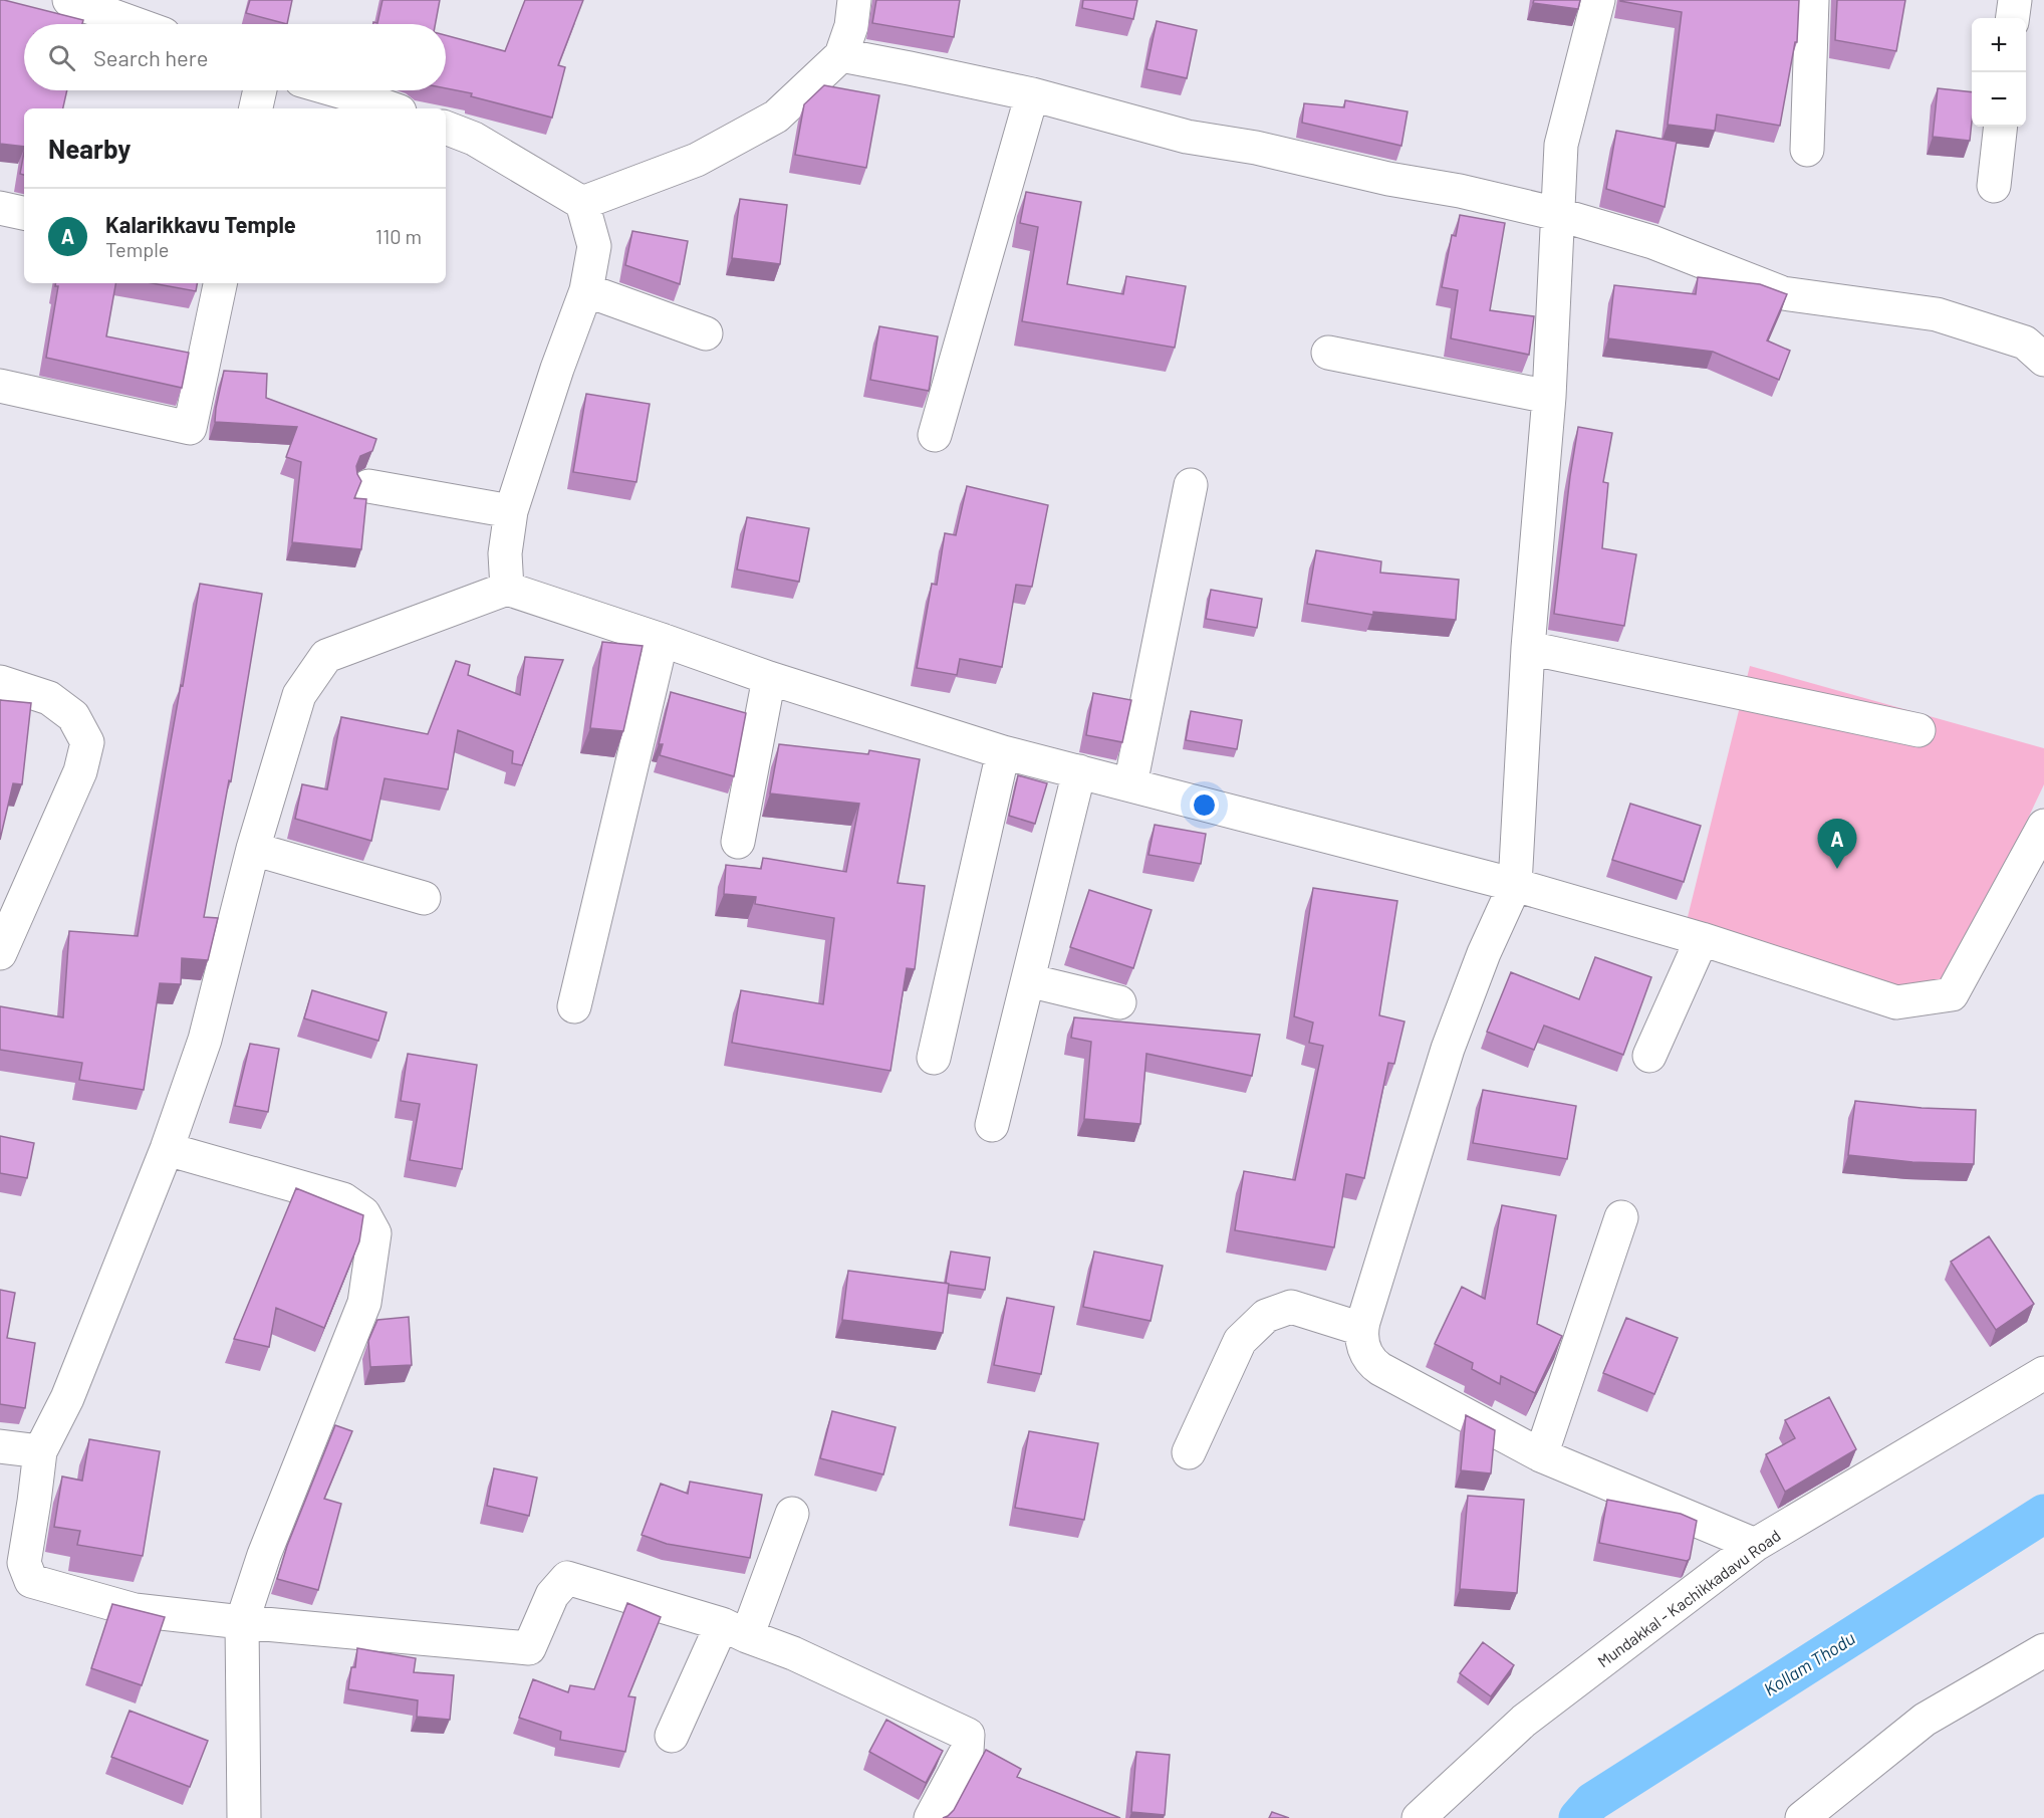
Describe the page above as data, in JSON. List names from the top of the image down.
{
  "streets": {
    "street": ["Mundakkal - Kachikkadavu Road"]
  },
  "water": ["Kollam Thodu"],
  "page": {
    "map_buttons": ["+", "−"],
    "search": "Search here",
    "heading": "Nearby",
    "list": [
      {
        "mark": "A",
        "name": "Kalarikkavu Temple",
        "note": "Temple",
        "value": "110 m"
      }
    ],
    "pins": "A"
  }
}
